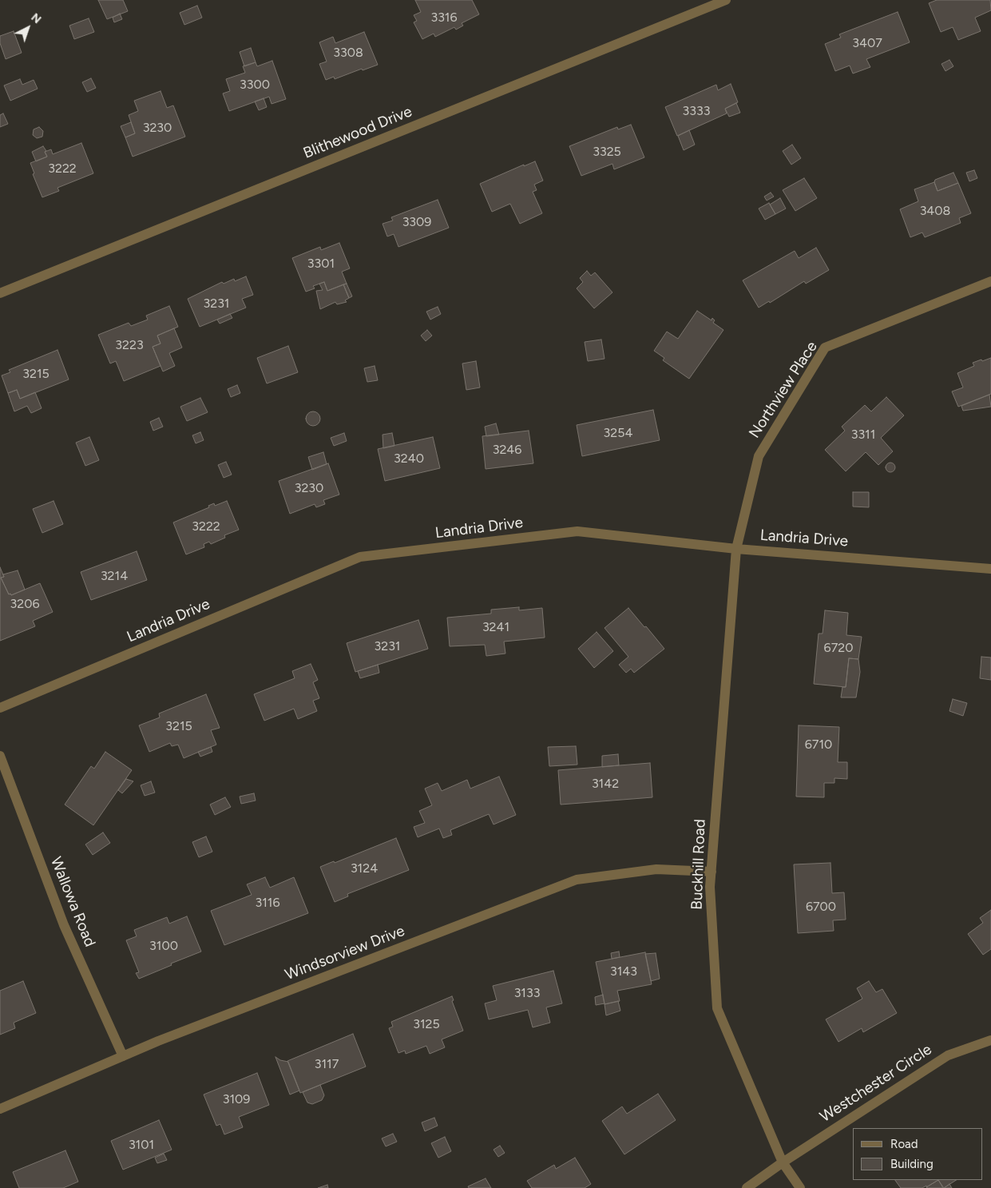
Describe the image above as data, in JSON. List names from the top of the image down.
{
  "streets": {
    "street": [
      "Blithewood Drive",
      "Northview Place",
      "Landria Drive",
      "Buckhill Road",
      "Wallowa Road",
      "Windsorview Drive",
      "Westchester Circle"
    ]
  },
  "crossings": [
    ["Northview Place", "Landria Drive"],
    ["Northview Place", "Buckhill Road"],
    ["Landria Drive", "Buckhill Road"],
    ["Buckhill Road", "Windsorview Drive"],
    ["Buckhill Road", "Westchester Circle"],
    ["Wallowa Road", "Windsorview Drive"]
  ],
  "house_numbers": [
    "3316",
    "3407",
    "3308",
    "3300",
    "3333",
    "3230",
    "3325",
    "3222",
    "3408",
    "3309",
    "3301",
    "3231",
    "3223",
    "3215",
    "3254",
    "3311",
    "3246",
    "3240",
    "3230",
    "3222",
    "3214",
    "3206",
    "3241",
    "3231",
    "6720",
    "3215",
    "6710",
    "3142",
    "3124",
    "3116",
    "6700",
    "3100",
    "3143",
    "3133",
    "3125",
    "3117",
    "3109",
    "3101"
  ],
  "legend": ["Road", "Building"],
  "north": "top right"
}
